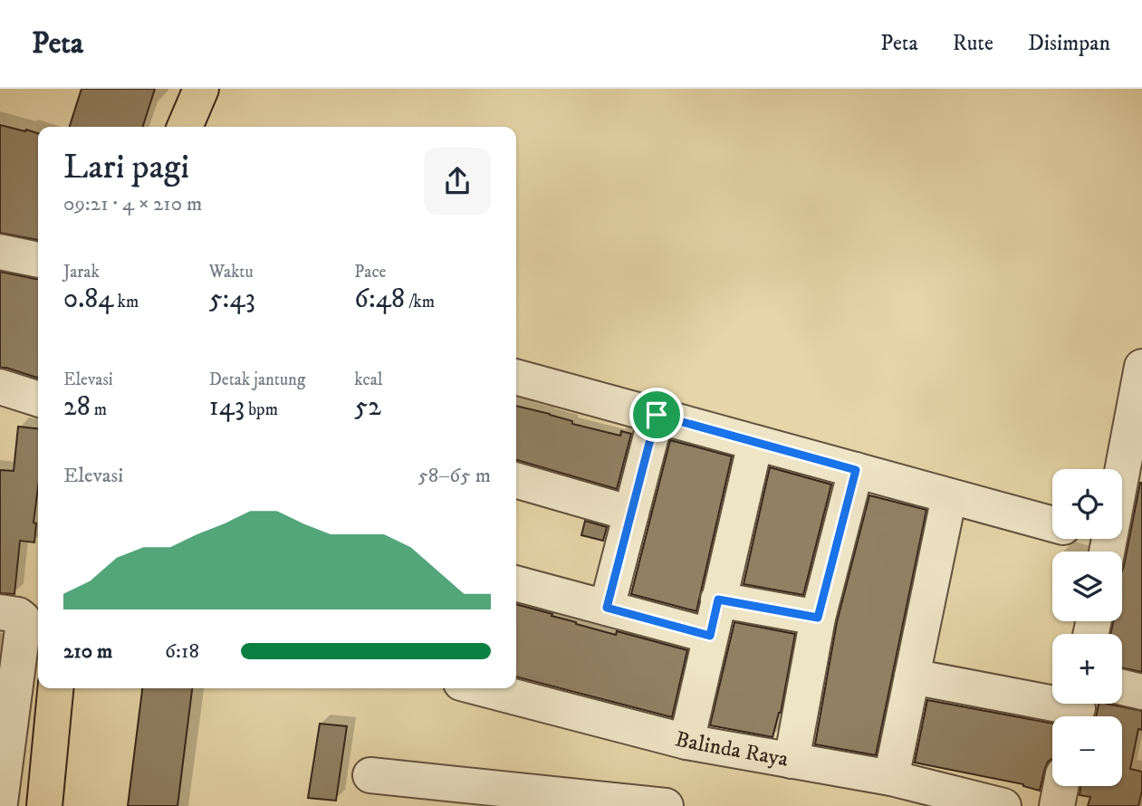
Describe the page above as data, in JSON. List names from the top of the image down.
{
  "streets": {
    "street": ["Balinda Raya"]
  },
  "page": {
    "header": "Peta",
    "nav": ["Peta", "Rute", "Disimpan"],
    "heading": ["Lari pagi", "09:21 · 4 × 210 m"],
    "stats": [
      ["Jarak", "0.84 km"],
      ["Waktu", "5:43"],
      ["Pace", "6:48 /km"],
      ["Elevasi", "28 m"],
      ["Detak jantung", "143 bpm"],
      ["kcal", "52"]
    ],
    "chart": ["Elevasi", "58–65 m"],
    "map_buttons": ["+", "−"],
    "list": [
      {
        "name": "210 m",
        "note": "6:18"
      }
    ]
  }
}
